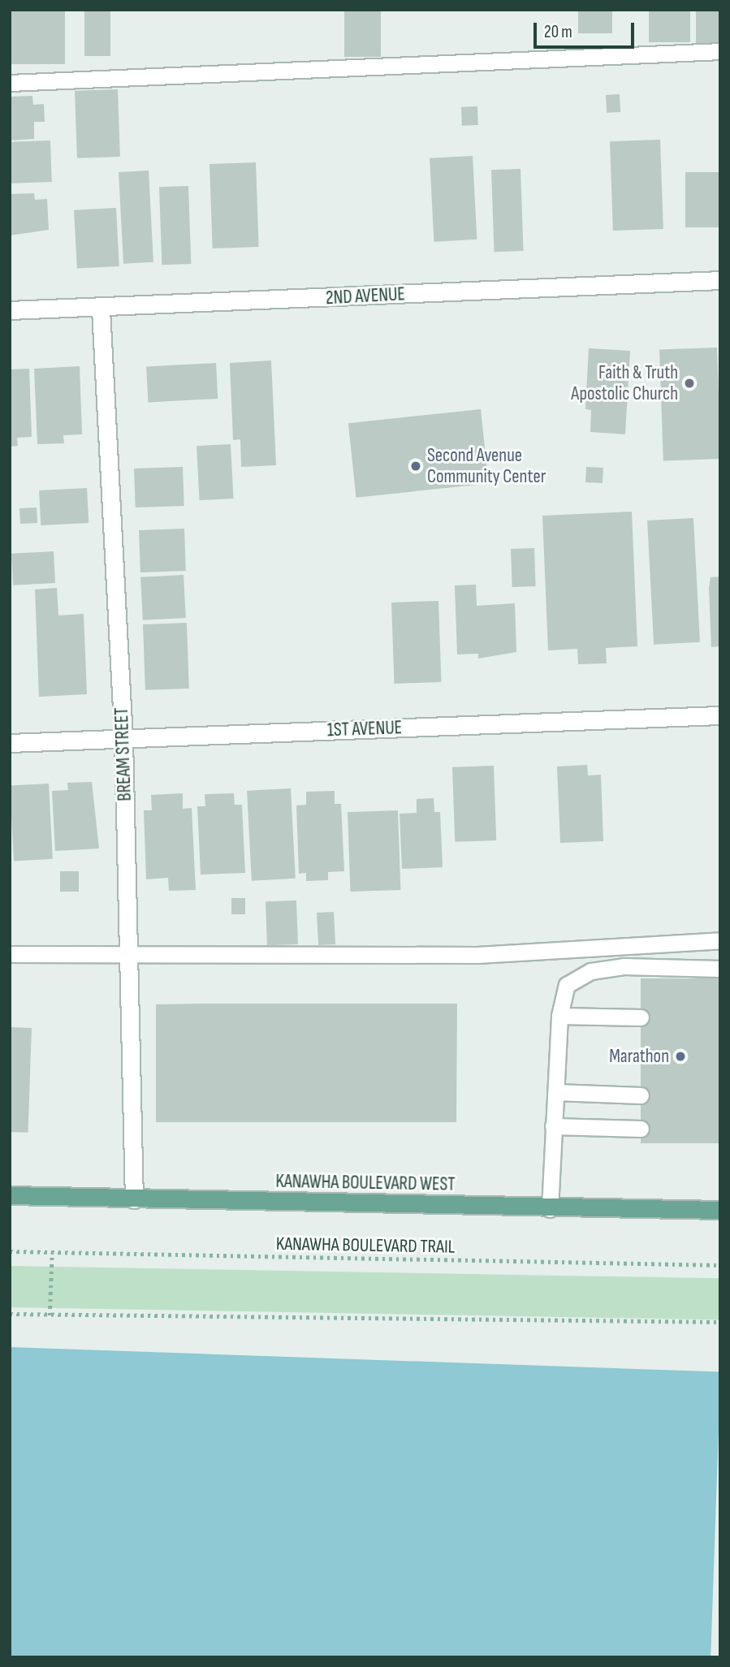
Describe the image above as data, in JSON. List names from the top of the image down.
{
  "streets": {
    "main road": ["KANAWHA BOULEVARD WEST"],
    "street": ["2ND AVENUE", "1ST AVENUE", "BREAM STREET"],
    "path": ["KANAWHA BOULEVARD TRAIL"]
  },
  "crossings": [
    ["2ND AVENUE", "BREAM STREET"],
    ["1ST AVENUE", "BREAM STREET"],
    ["BREAM STREET", "KANAWHA BOULEVARD WEST"]
  ],
  "places": ["Faith & Truth Apostolic Church", "Second Avenue Community Center", "Marathon"],
  "scale_bar": "20 m"
}
